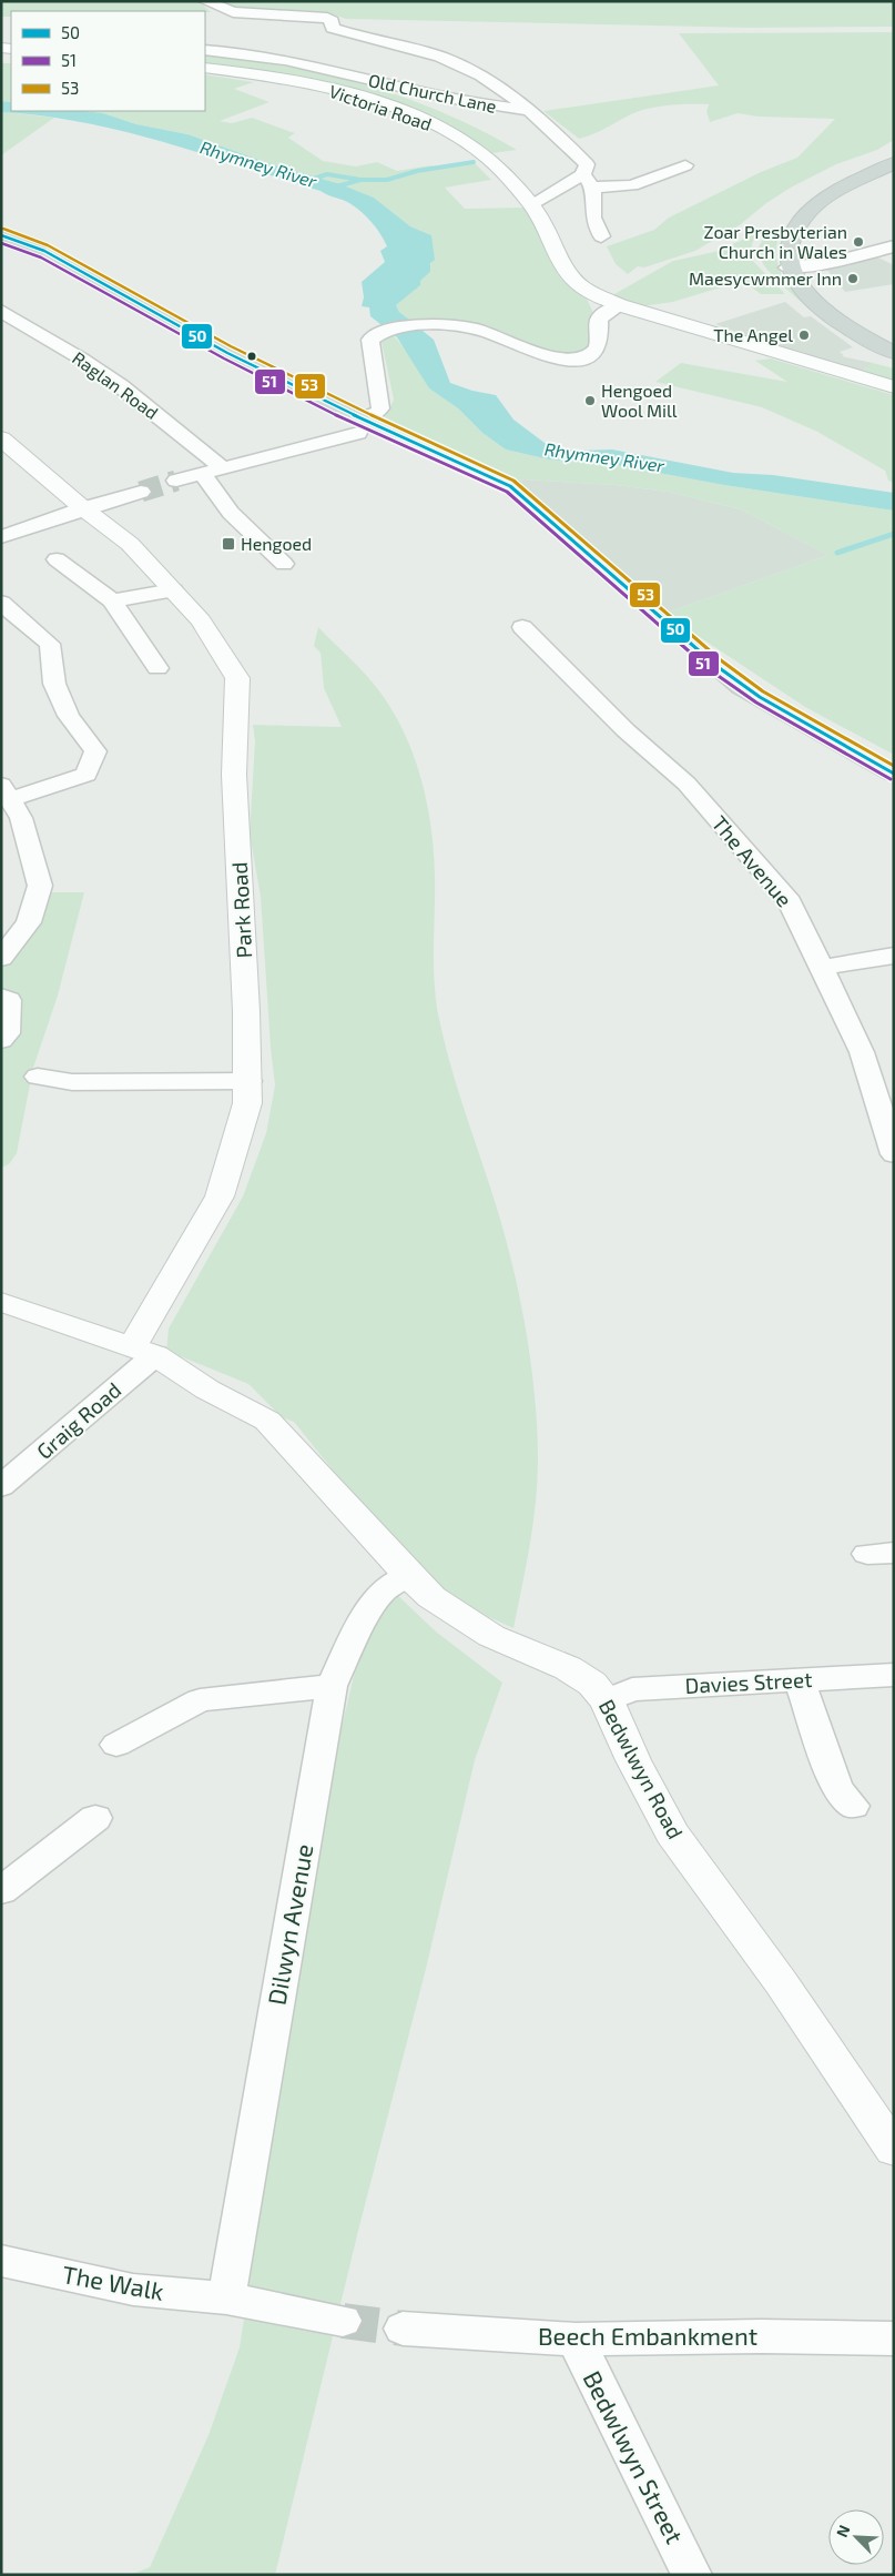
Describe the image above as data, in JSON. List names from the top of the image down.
{
  "streets": {
    "street": [
      "Old Church Lane",
      "Victoria Road",
      "Raglan Road",
      "The Avenue",
      "Park Road",
      "Graig Road",
      "Davies Street",
      "Bedwlwyn Road",
      "Dilwyn Avenue",
      "The Walk",
      "Beech Embankment",
      "Bedwlwyn Street"
    ]
  },
  "crossings": [
    ["Park Road", "Graig Road"],
    ["Park Road", "Bedwlwyn Road"],
    ["Graig Road", "Bedwlwyn Road"],
    ["Davies Street", "Bedwlwyn Road"],
    ["Bedwlwyn Road", "Dilwyn Avenue"],
    ["Dilwyn Avenue", "The Walk"],
    ["Beech Embankment", "Bedwlwyn Street"]
  ],
  "water": ["Rhymney River"],
  "places": {
    "other": [
      "Zoar Presbyterian Church in Wales",
      "Maesycwmmer Inn",
      "The Angel",
      "Hengoed Wool Mill"
    ],
    "transit": ["Hengoed"]
  },
  "lines": ["transit line 53", "transit line 50", "transit line 51"],
  "legend": ["50", "51", "53"],
  "north": "top left"
}
